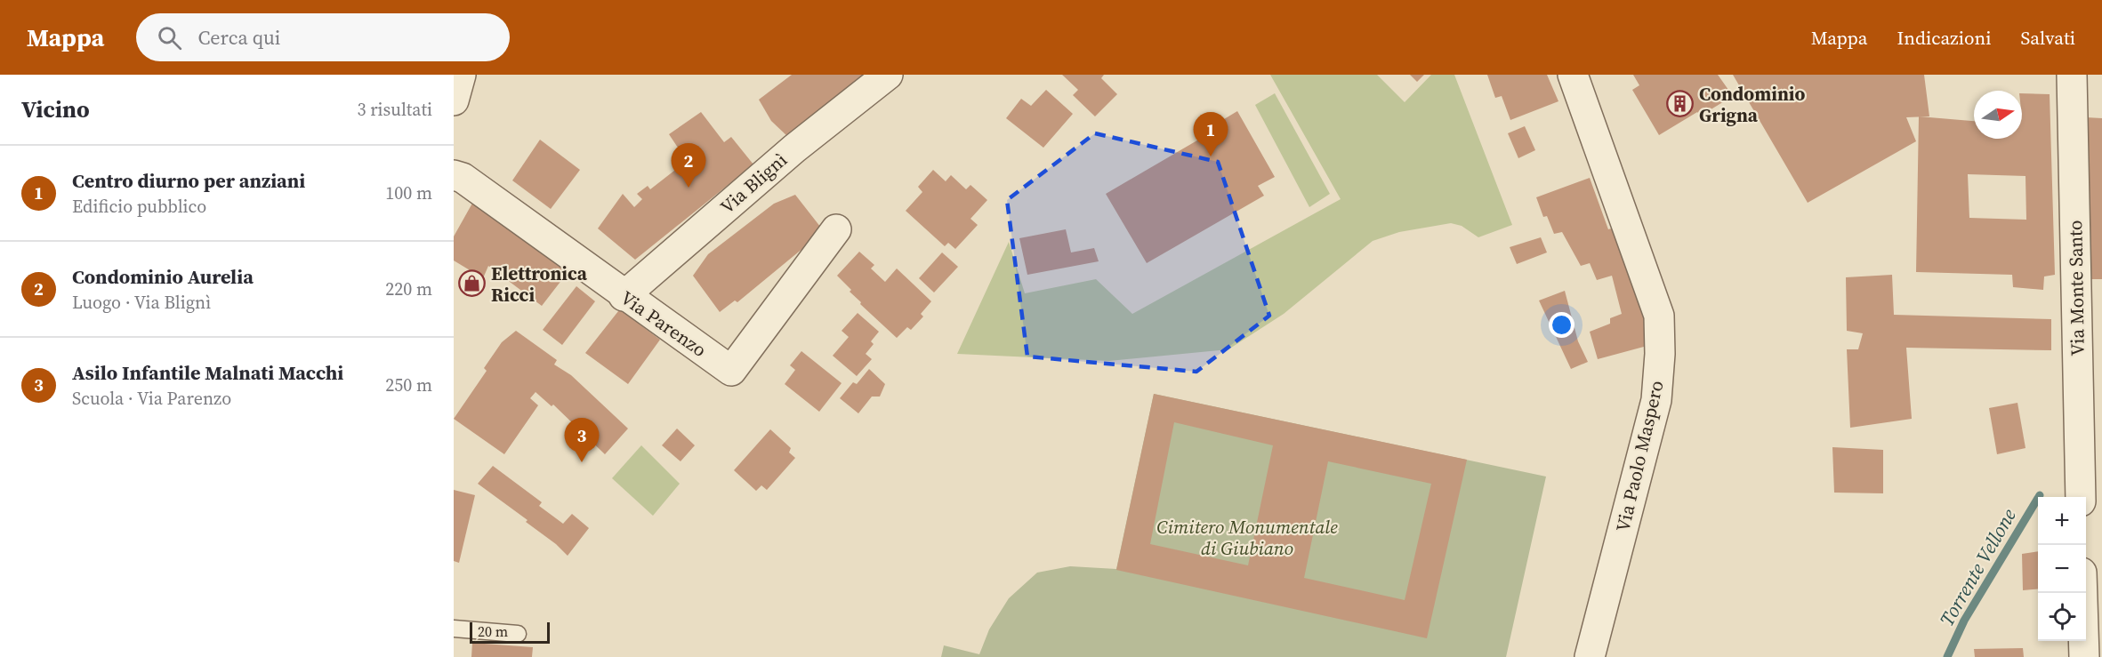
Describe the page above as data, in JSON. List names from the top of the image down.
{
  "streets": {
    "street": [
      "Via Blignì",
      "Via Monte Santo",
      "Via Parenzo",
      "Via Paolo Maspero"
    ]
  },
  "crossings": [
    ["Via Blignì", "Via Parenzo"]
  ],
  "water": ["Torrente Vellone"],
  "parks": ["Cimitero Monumentale di Giubiano"],
  "places": {
    "building": ["Condominio Grigna"],
    "shop": ["Elettronica Ricci"]
  },
  "scale_bar": "20 m",
  "north": "right",
  "page": {
    "header": "Mappa",
    "search": "Cerca qui",
    "nav": ["Mappa", "Indicazioni", "Salvati"],
    "heading": ["Vicino", "3 risultati"],
    "pins": ["1", "2", "3"],
    "list": [
      {
        "mark": "1",
        "name": "Centro diurno per anziani",
        "note": "Edificio pubblico",
        "value": "100 m"
      },
      {
        "mark": "2",
        "name": "Condominio Aurelia",
        "note": "Luogo · Via Blignì",
        "value": "220 m"
      },
      {
        "mark": "3",
        "name": "Asilo Infantile Malnati Macchi",
        "note": "Scuola · Via Parenzo",
        "value": "250 m"
      }
    ],
    "map_buttons": ["+", "−"],
    "scale": "20 m"
  }
}
